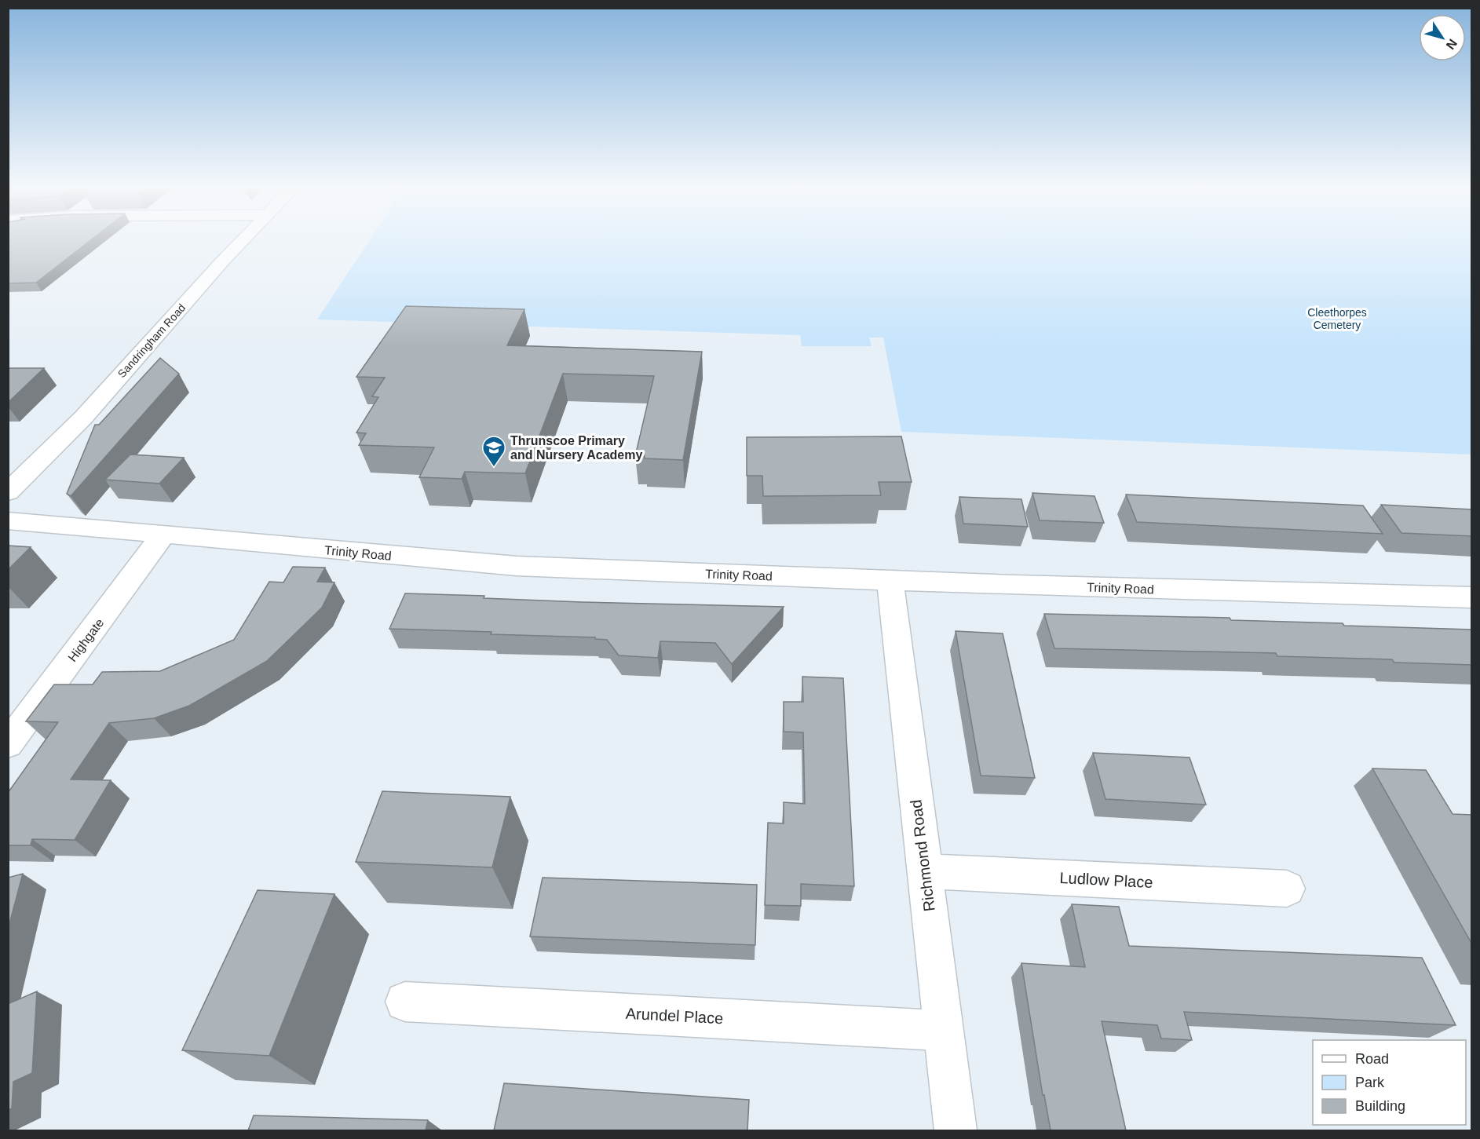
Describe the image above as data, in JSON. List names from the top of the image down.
{
  "streets": {
    "street": [
      "Sandringham Road",
      "Trinity Road",
      "Highgate",
      "Richmond Road",
      "Ludlow Place",
      "Arundel Place"
    ]
  },
  "crossings": [
    ["Trinity Road", "Highgate"],
    ["Trinity Road", "Richmond Road"],
    ["Richmond Road", "Ludlow Place"],
    ["Richmond Road", "Arundel Place"]
  ],
  "parks": ["Cleethorpes Cemetery"],
  "places": {
    "school or university": ["Thrunscoe Primary and Nursery Academy"]
  },
  "legend": ["Road", "Park", "Building"],
  "north": "bottom right"
}
